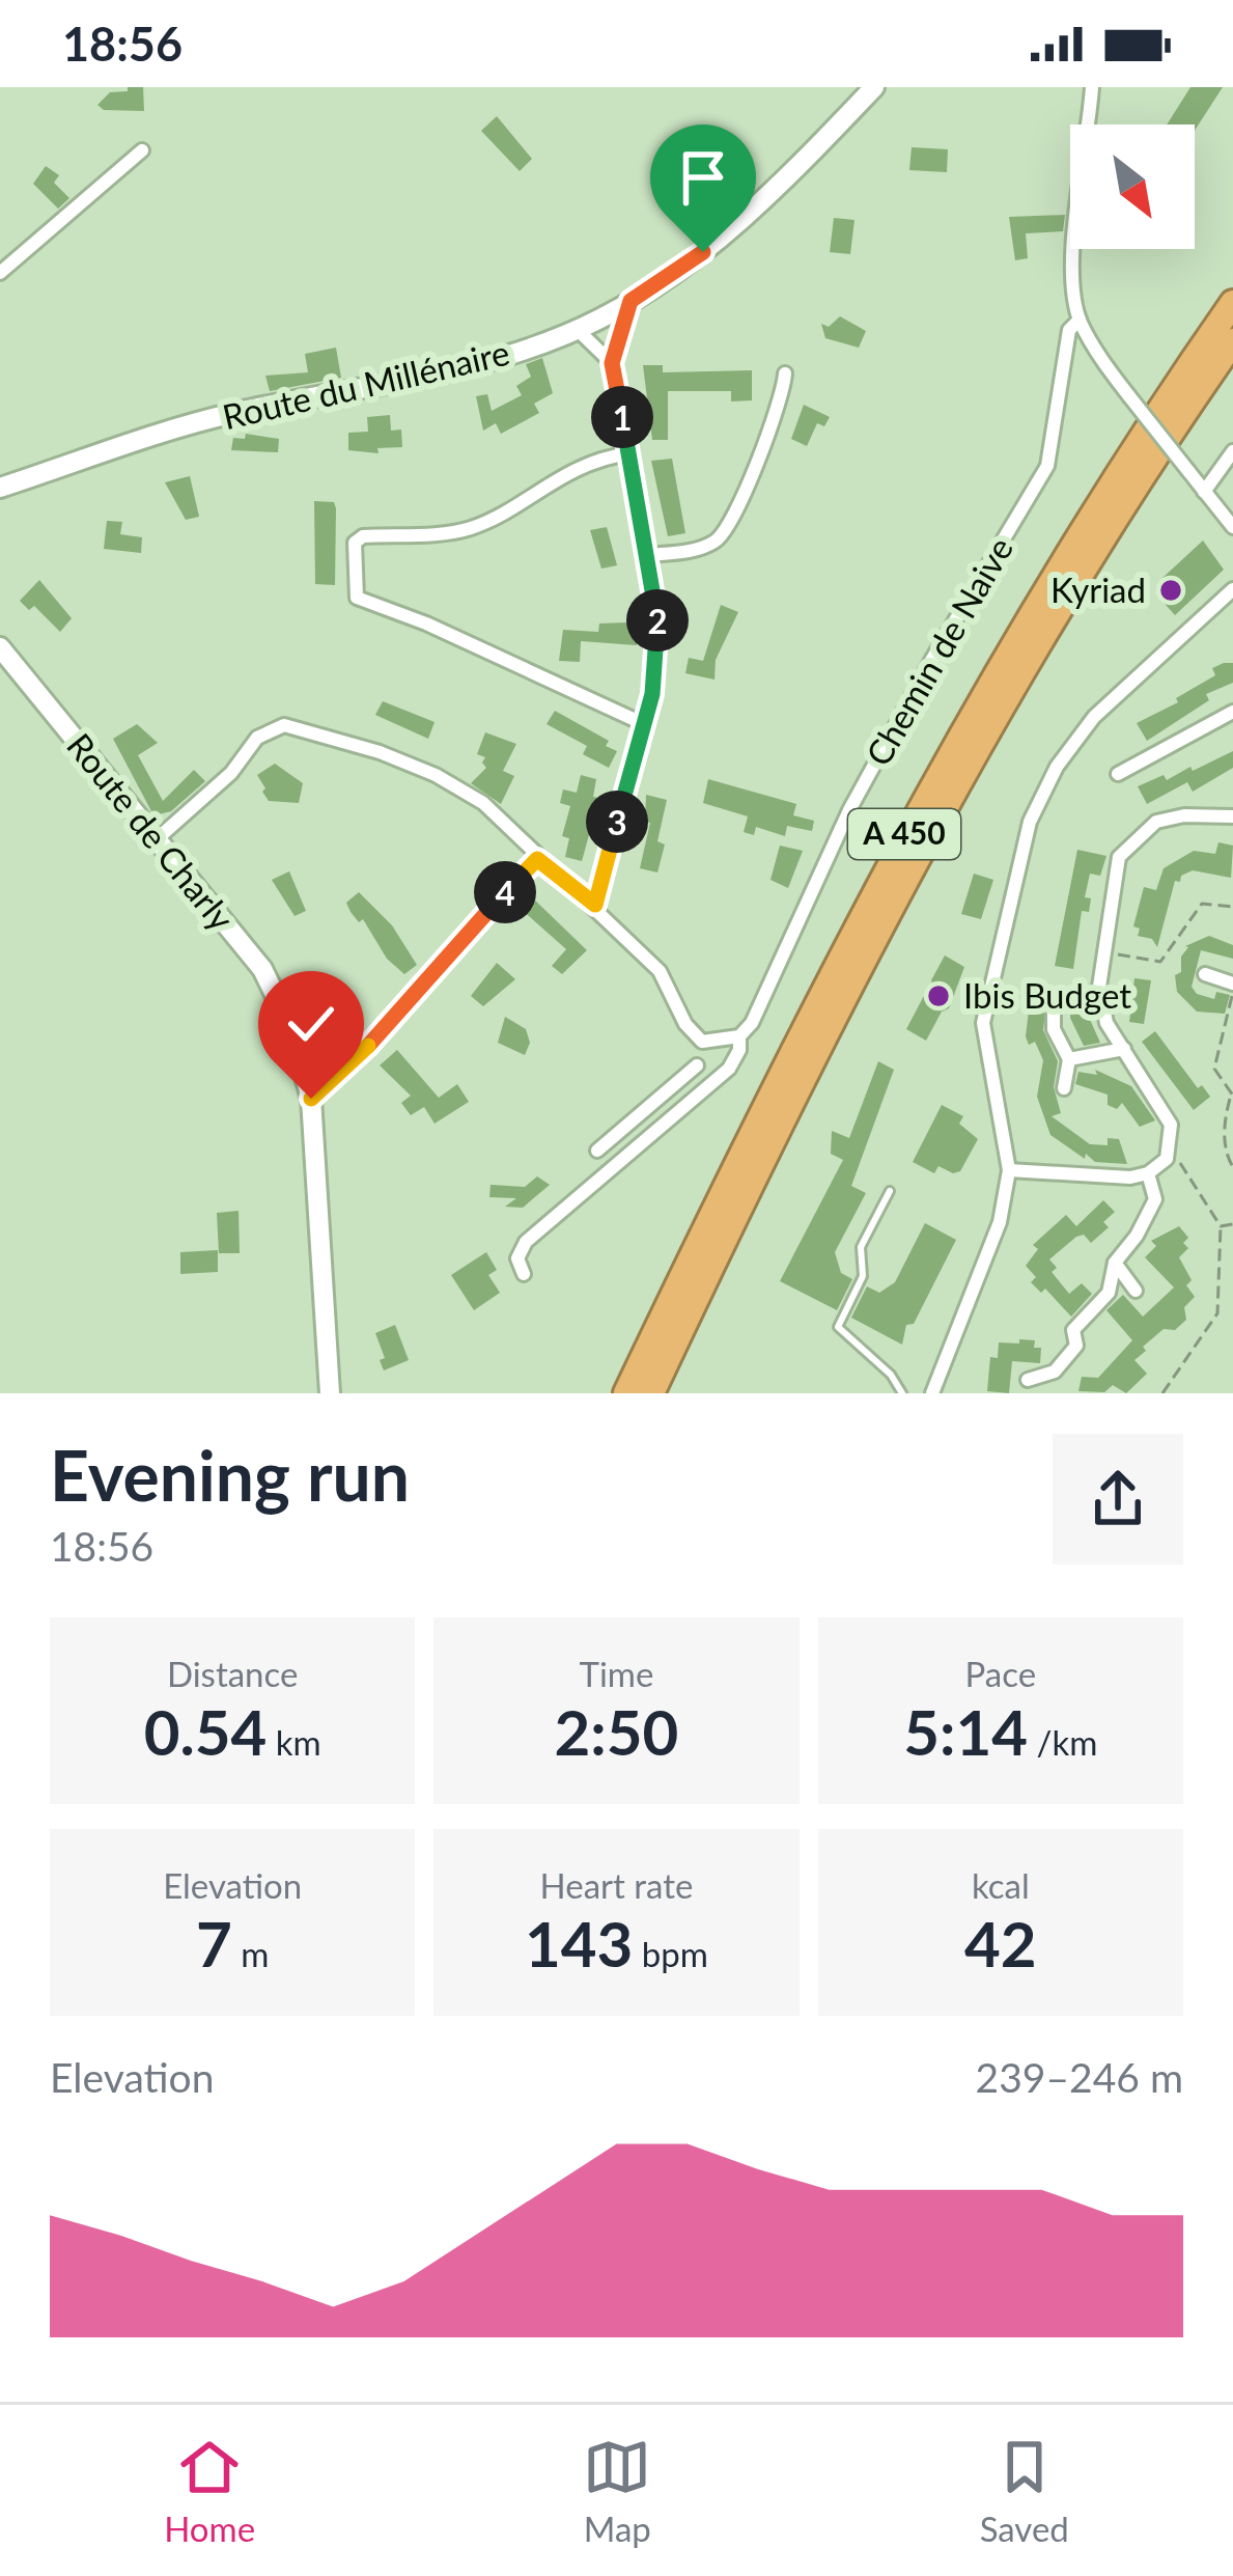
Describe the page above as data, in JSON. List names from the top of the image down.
{
  "streets": {
    "highway": ["A 450"],
    "street": ["Route du Millénaire", "Chemin de Naive", "Route de Charly"]
  },
  "places": ["Kyriad", "Ibis Budget"],
  "north": "bottom right",
  "page": {
    "status": "18:56",
    "pins": [
      "1",
      "2",
      "3",
      "4"
    ],
    "heading": ["Evening run", "18:56"],
    "stats": [
      ["Distance", "0.54 km"],
      ["Time", "2:50"],
      ["Pace", "5:14 /km"],
      ["Elevation", "7 m"],
      ["Heart rate", "143 bpm"],
      ["kcal", "42"]
    ],
    "chart": ["Elevation", "239–246 m"],
    "tabs": ["Home", "Map", "Saved"]
  }
}
